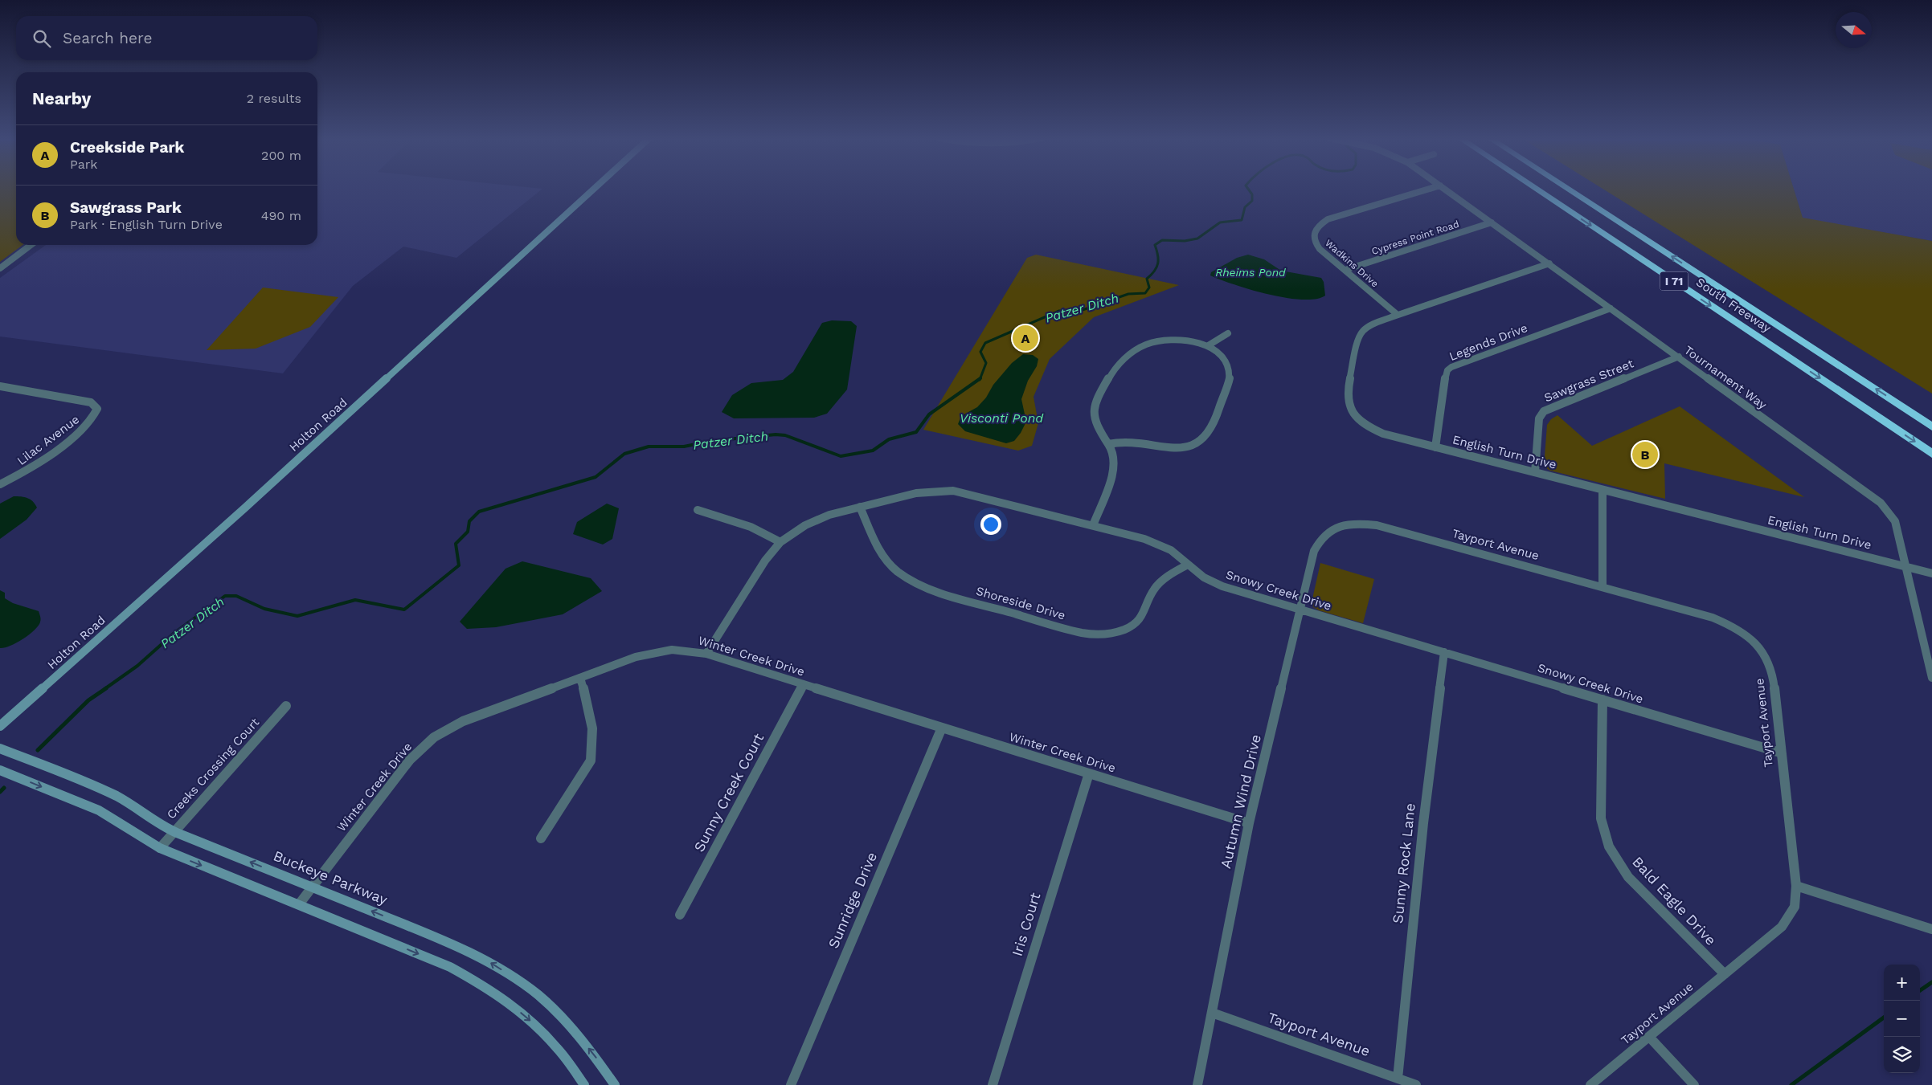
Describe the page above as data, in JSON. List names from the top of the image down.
{
  "streets": {
    "highway": ["I 71", "South Freeway"],
    "street": [
      "Cypress Point Road",
      "Wadkins Drive",
      "Legends Drive",
      "Tournament Way",
      "Sawgrass Street",
      "Holton Road",
      "Lilac Avenue",
      "English Turn Drive",
      "Tayport Avenue",
      "Snowy Creek Drive",
      "Shoreside Drive",
      "Winter Creek Drive",
      "Creeks Crossing Court",
      "Sunny Creek Court",
      "Autumn Wind Drive",
      "Sunny Rock Lane",
      "Buckeye Parkway",
      "Sunridge Drive",
      "Bald Eagle Drive",
      "Iris Court"
    ]
  },
  "crossings": [
    ["Cypress Point Road", "Wadkins Drive"],
    ["Cypress Point Road", "Tournament Way"],
    ["Wadkins Drive", "English Turn Drive"],
    ["Legends Drive", "Tournament Way"],
    ["Legends Drive", "English Turn Drive"],
    ["Tournament Way", "Sawgrass Street"],
    ["Tournament Way", "English Turn Drive"],
    ["Sawgrass Street", "English Turn Drive"],
    ["Tayport Avenue", "Snowy Creek Drive"],
    ["Tayport Avenue", "Autumn Wind Drive"],
    ["Tayport Avenue", "Sunny Rock Lane"],
    ["Tayport Avenue", "Bald Eagle Drive"],
    ["Snowy Creek Drive", "Shoreside Drive"],
    ["Snowy Creek Drive", "Winter Creek Drive"],
    ["Snowy Creek Drive", "Autumn Wind Drive"],
    ["Snowy Creek Drive", "Sunny Rock Lane"],
    ["Snowy Creek Drive", "Bald Eagle Drive"],
    ["Winter Creek Drive", "Sunny Creek Court"],
    ["Winter Creek Drive", "Autumn Wind Drive"],
    ["Winter Creek Drive", "Buckeye Parkway"],
    ["Winter Creek Drive", "Sunridge Drive"],
    ["Winter Creek Drive", "Iris Court"],
    ["Creeks Crossing Court", "Buckeye Parkway"]
  ],
  "water": ["Rheims Pond", "Patzer Ditch", "Visconti Pond"],
  "north": "right",
  "page": {
    "search": "Search here",
    "heading": ["Nearby", "2 results"],
    "list": [
      {
        "mark": "A",
        "name": "Creekside Park",
        "note": "Park",
        "value": "200 m"
      },
      {
        "mark": "B",
        "name": "Sawgrass Park",
        "note": "Park · English Turn Drive",
        "value": "490 m"
      }
    ],
    "pins": ["A", "B"],
    "map_buttons": ["+", "−"]
  }
}
